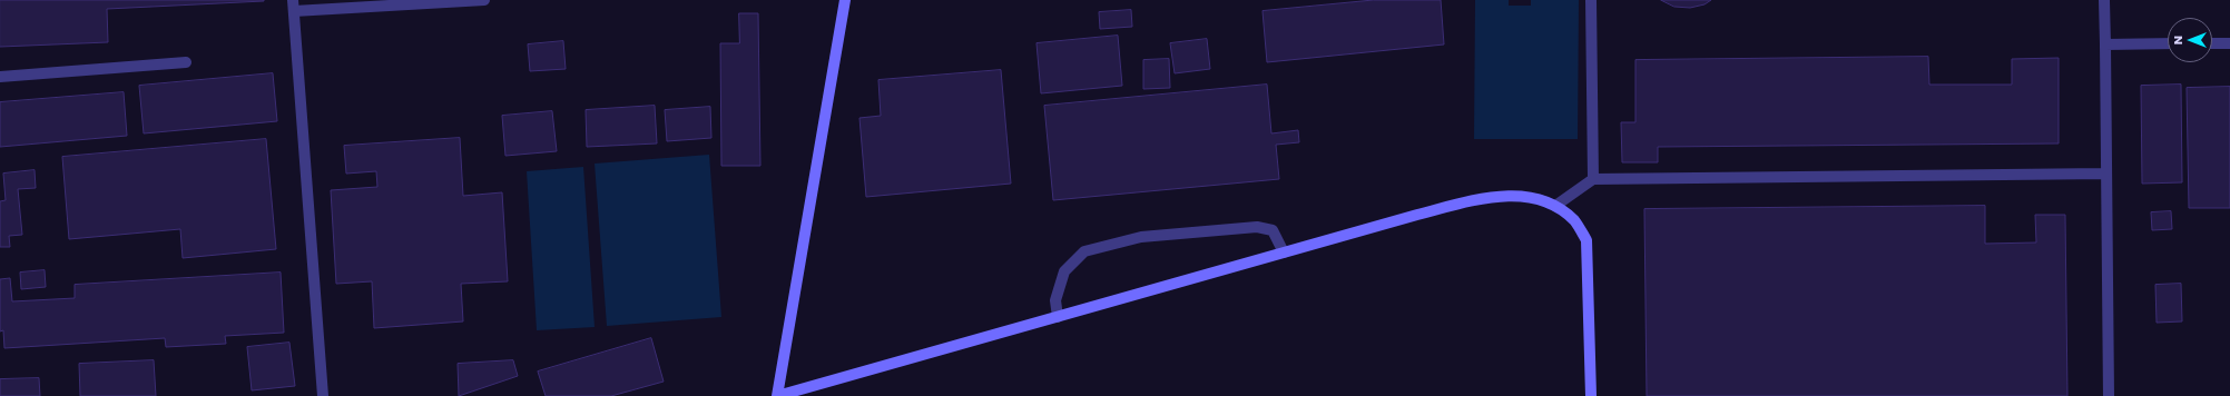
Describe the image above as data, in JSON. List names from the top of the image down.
{
  "north": "left"
}
